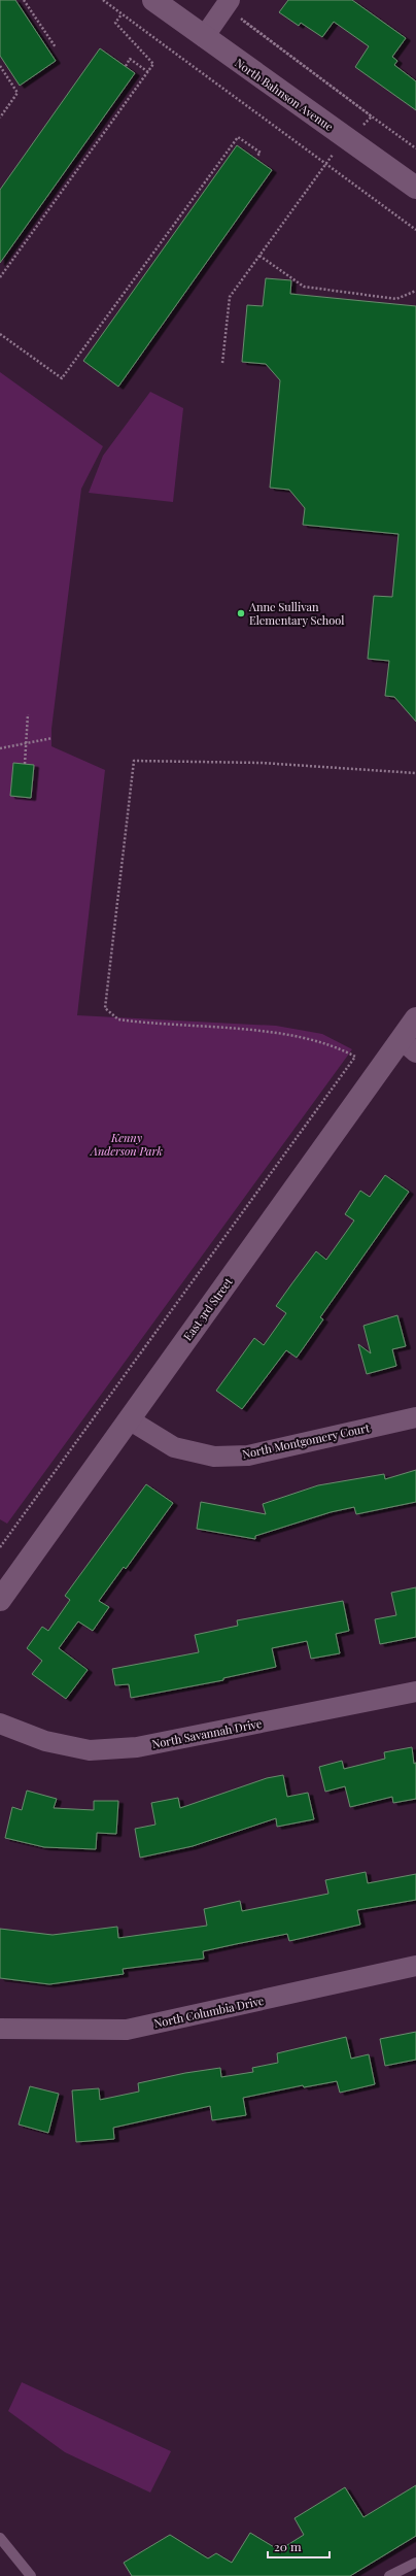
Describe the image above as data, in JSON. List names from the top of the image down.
{
  "streets": {
    "street": [
      "North Bahnson Avenue",
      "East 3rd Street",
      "North Montgomery Court",
      "North Savannah Drive",
      "North Columbia Drive"
    ]
  },
  "crossings": [
    ["East 3rd Street", "North Montgomery Court"]
  ],
  "parks": ["Kenny Anderson Park"],
  "places": ["Anne Sullivan Elementary School"],
  "scale_bar": "20 m"
}
